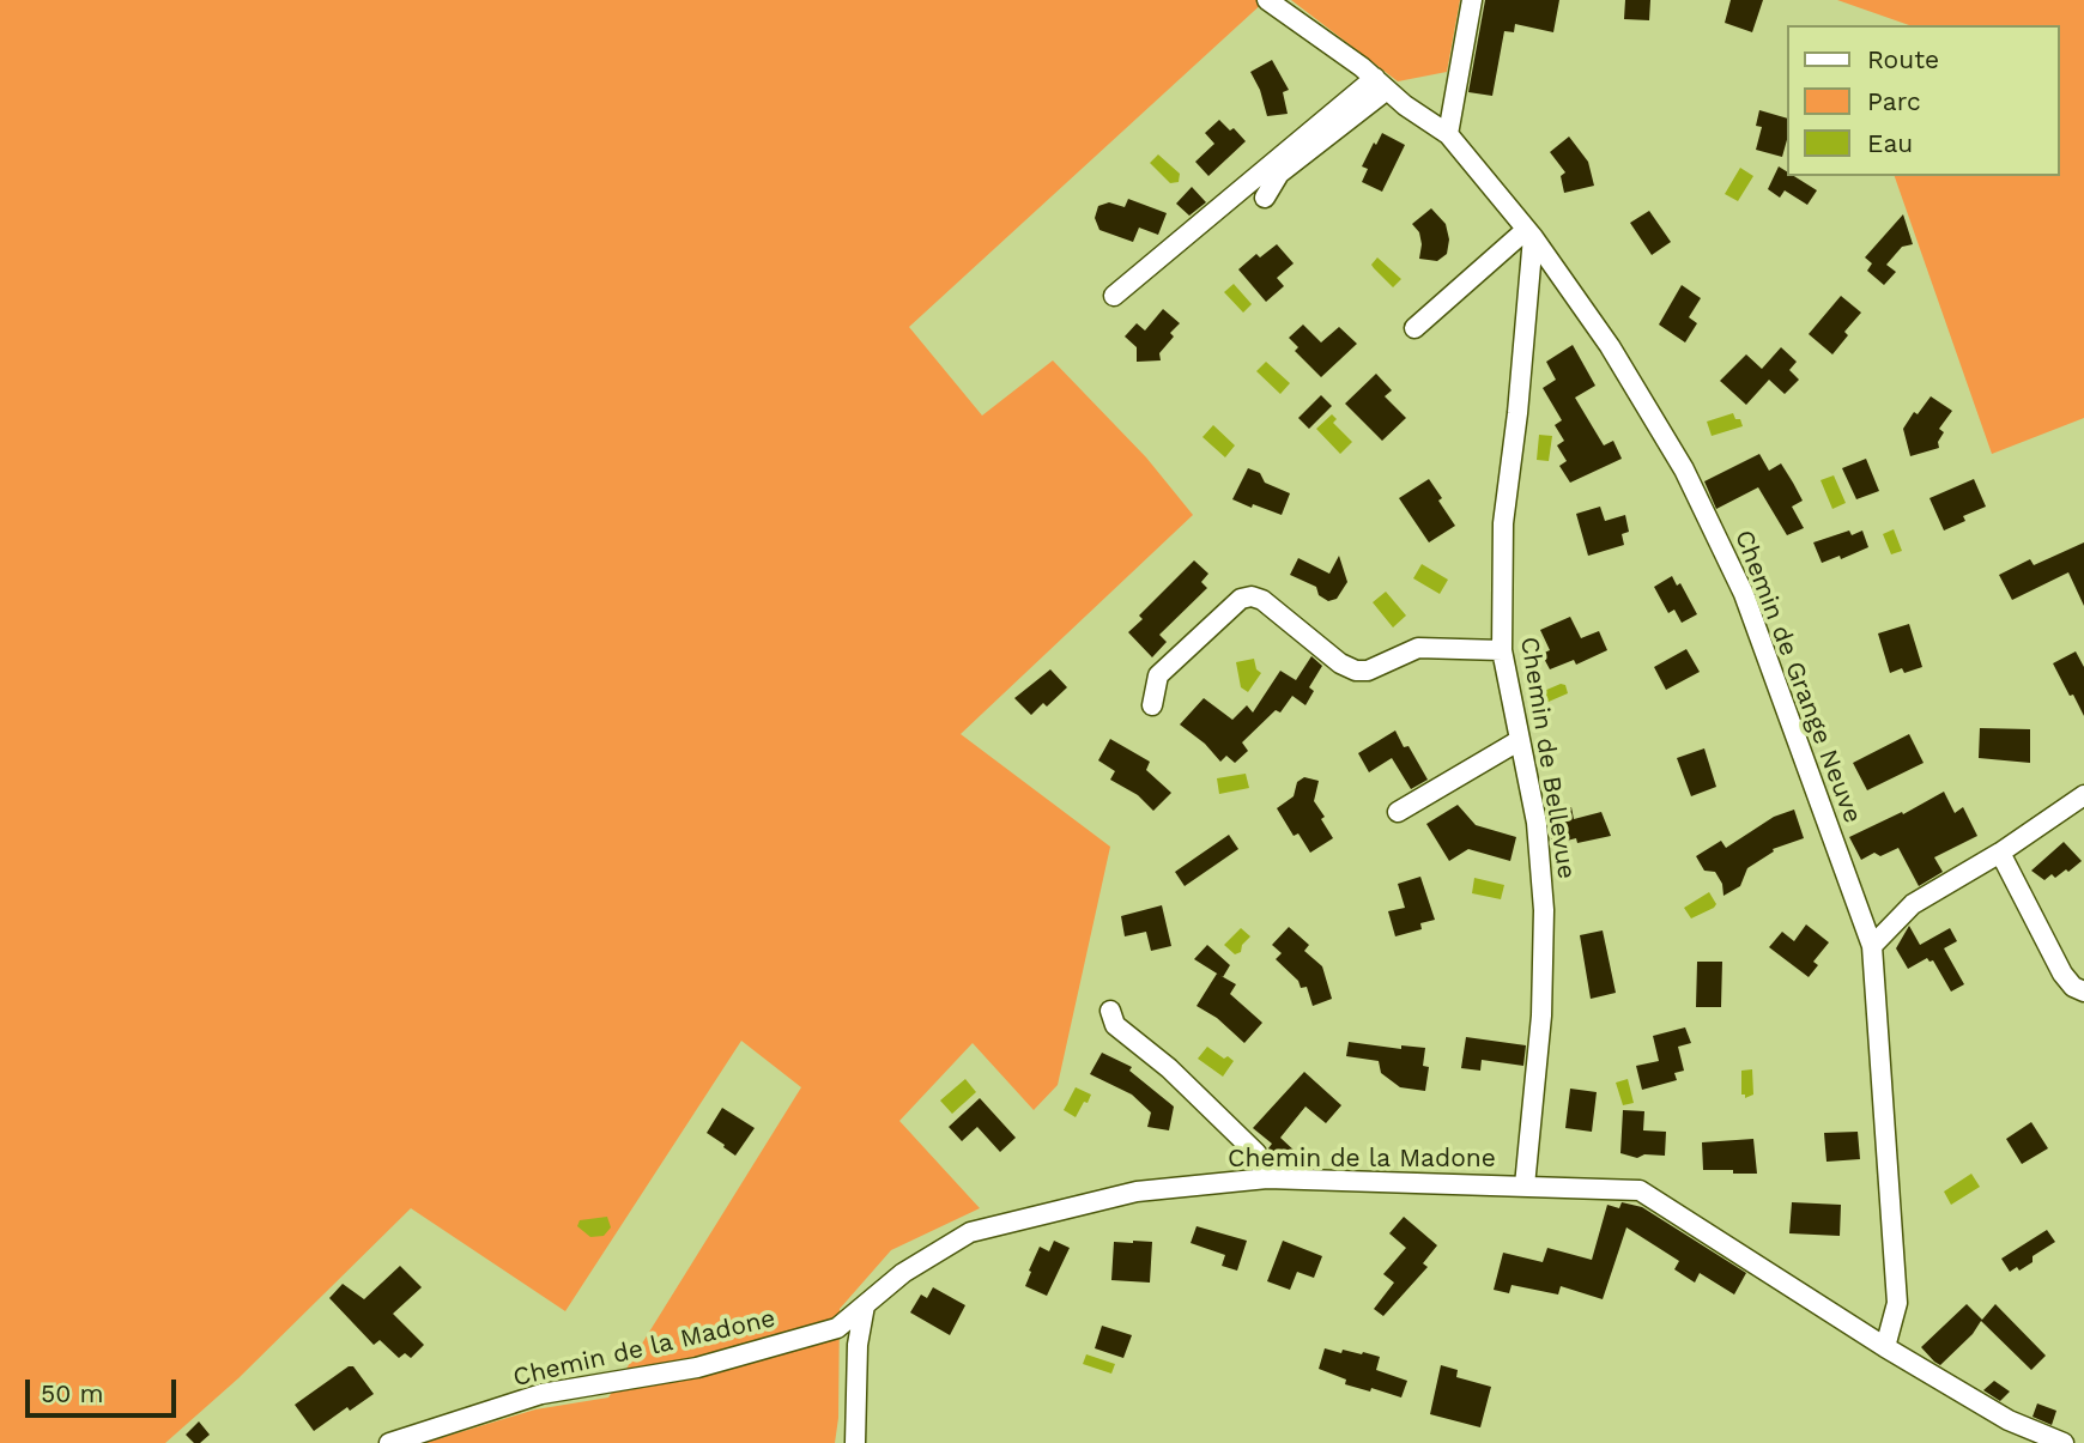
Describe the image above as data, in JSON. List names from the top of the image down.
{
  "streets": {
    "street": ["Chemin de Grange Neuve", "Chemin de Bellevue", "Chemin de la Madone"]
  },
  "crossings": [
    ["Chemin de Grange Neuve", "Chemin de Bellevue"],
    ["Chemin de Grange Neuve", "Chemin de la Madone"],
    ["Chemin de Bellevue", "Chemin de la Madone"]
  ],
  "legend": ["Route", "Parc", "Eau"],
  "scale_bar": "50 m"
}
